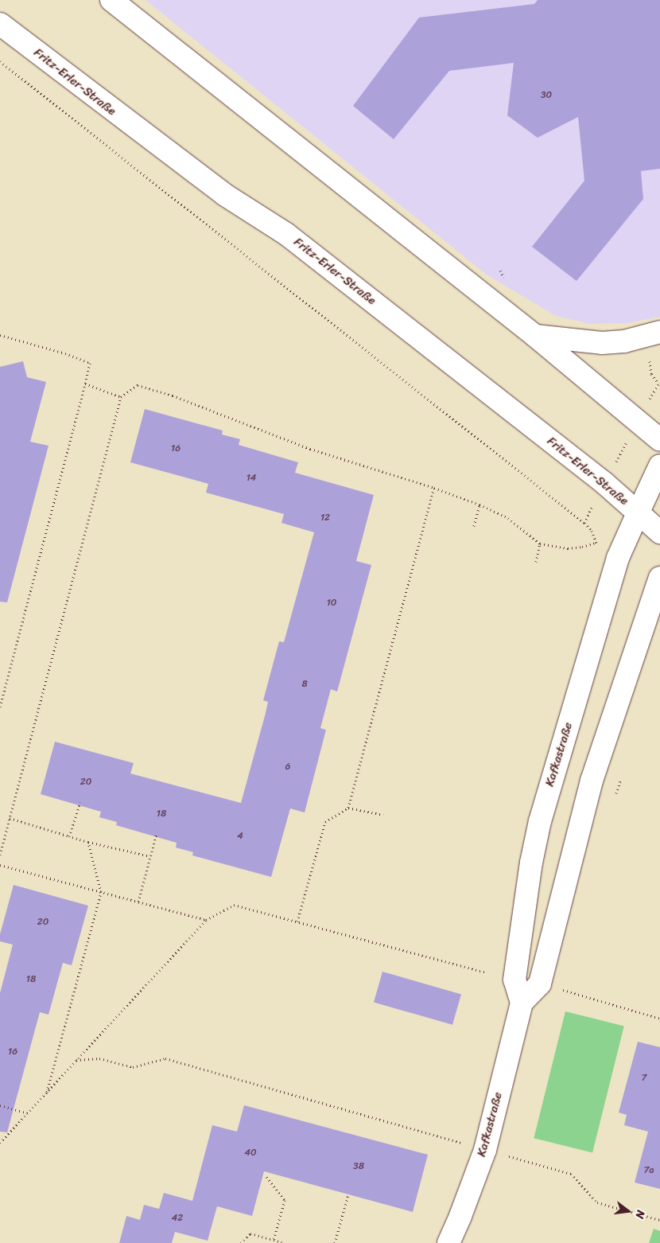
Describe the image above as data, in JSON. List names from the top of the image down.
{
  "streets": {
    "main road": ["Fritz-Erler-Straße", "Kafkastraße"]
  },
  "crossings": [
    ["Fritz-Erler-Straße", "Kafkastraße"]
  ],
  "house_numbers": [
    "30",
    "16",
    "14",
    "12",
    "10",
    "8",
    "6",
    "20",
    "18",
    "4",
    "20",
    "18",
    "16",
    "7",
    "40",
    "38",
    "7a",
    "42"
  ],
  "north": "right"
}
